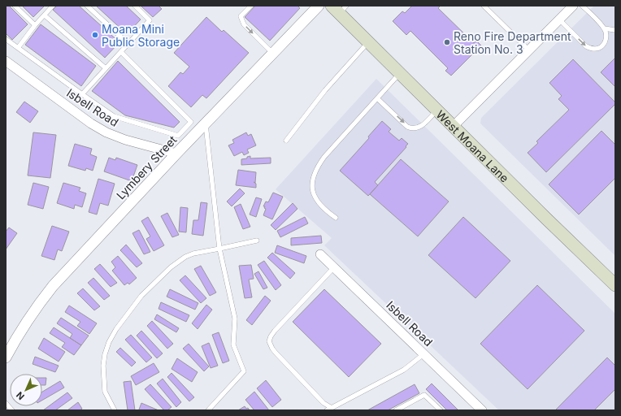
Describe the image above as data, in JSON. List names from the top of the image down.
{
  "streets": {
    "main road": ["West Moana Lane"],
    "street": ["Isbell Road", "Lymbery Street"]
  },
  "crossings": [
    ["Isbell Road", "Lymbery Street"]
  ],
  "places": ["Moana Mini Public Storage", "Reno Fire Department Station No. 3"],
  "north": "bottom left"
}
